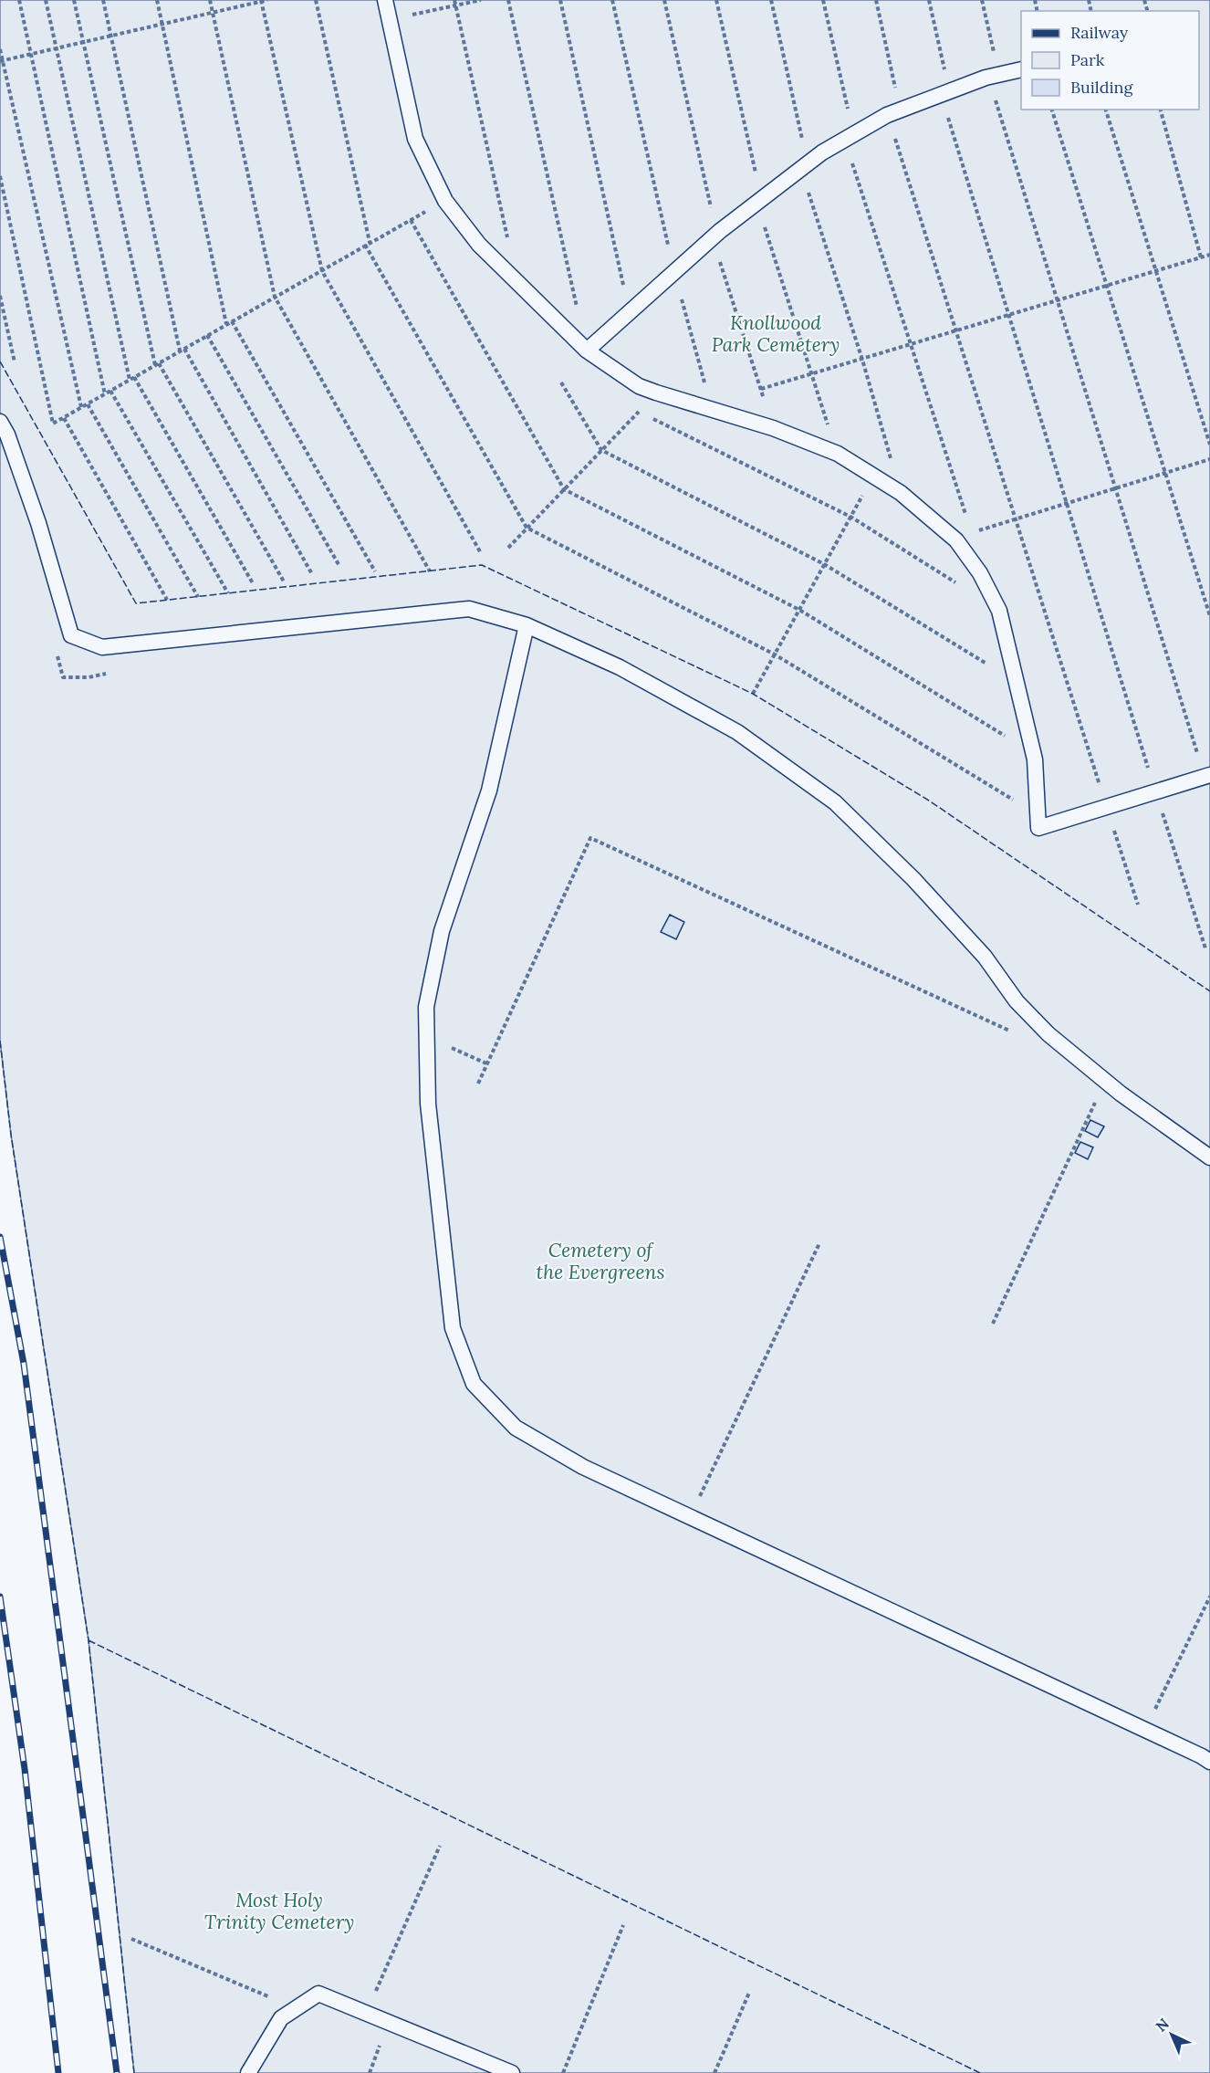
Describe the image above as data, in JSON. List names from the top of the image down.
{
  "parks": ["Knollwood Park Cemetery", "Cemetery of the Evergreens", "Most Holy Trinity Cemetery"],
  "legend": ["Railway", "Park", "Building"],
  "north": "top left"
}
